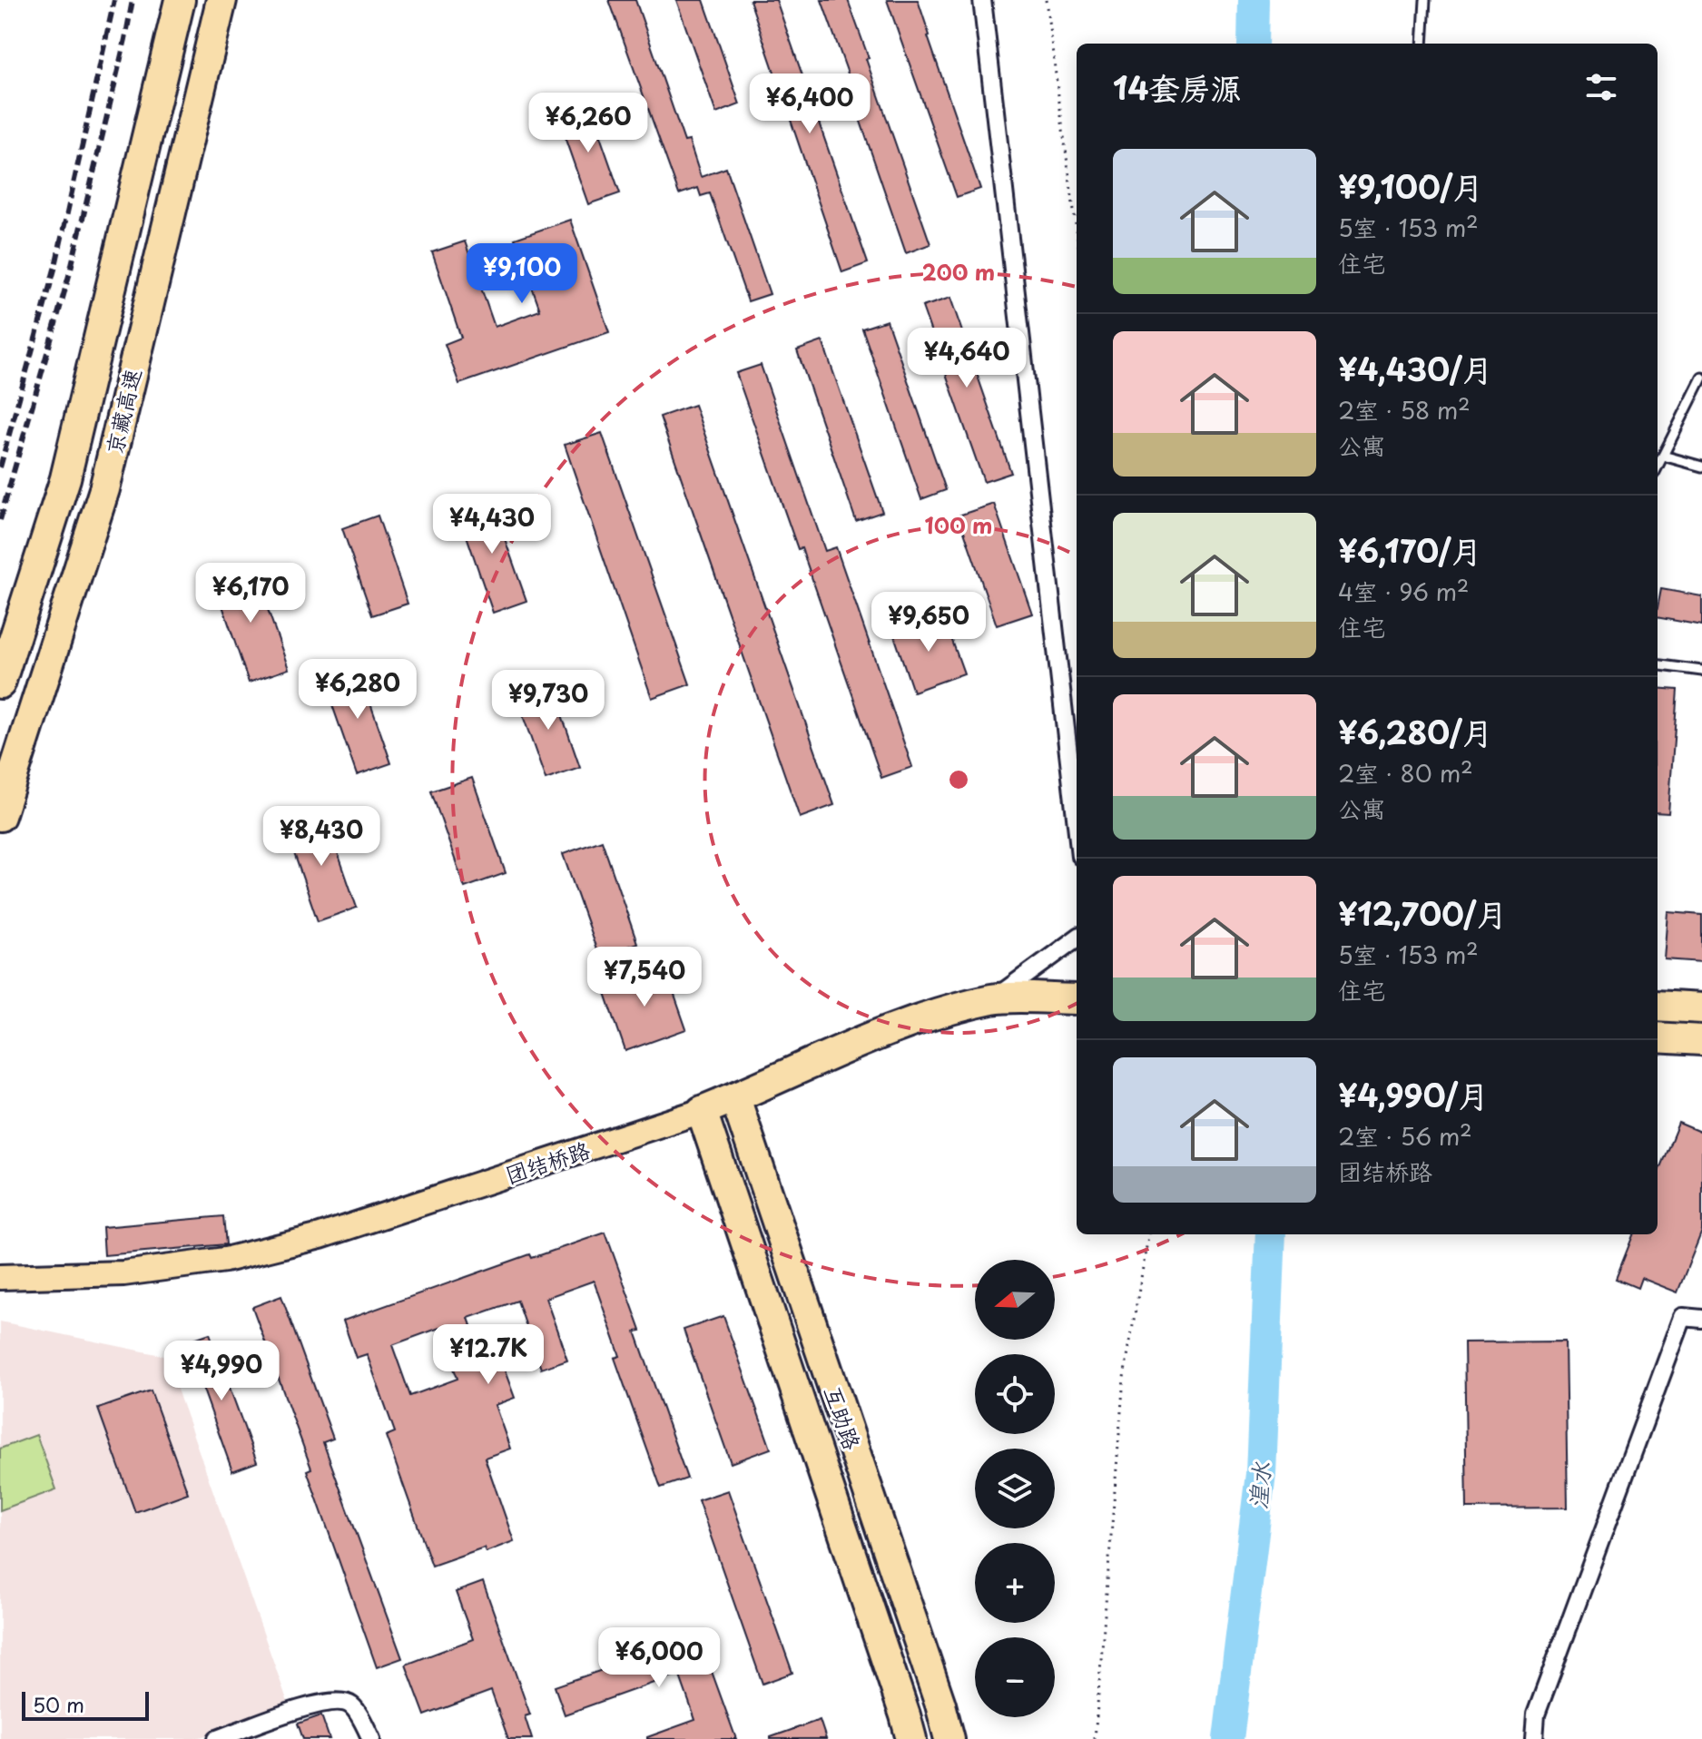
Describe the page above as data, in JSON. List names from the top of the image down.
{
  "streets": {
    "highway": ["京藏高速", "团结桥路", "互助路"]
  },
  "crossings": [
    ["团结桥路", "互助路"]
  ],
  "water": ["湟水"],
  "scale_bar": "50 m",
  "north": "left",
  "page": {
    "heading": "14套房源",
    "price": [
      "¥6,400",
      "¥6,260",
      "¥9,100",
      "¥4,640",
      "¥4,430",
      "¥6,170",
      "¥9,650",
      "¥6,280",
      "¥9,730",
      "¥8,430",
      "¥7,540",
      "¥12.7K",
      "¥4,990",
      "¥6,000"
    ],
    "list": [
      {
        "name": "¥9,100/月",
        "note": "5室 · 153 m² · 住宅"
      },
      {
        "name": "¥4,430/月",
        "note": "2室 · 58 m² · 公寓"
      },
      {
        "name": "¥6,170/月",
        "note": "4室 · 96 m² · 住宅"
      },
      {
        "name": "¥6,280/月",
        "note": "2室 · 80 m² · 公寓"
      },
      {
        "name": "¥12,700/月",
        "note": "5室 · 153 m² · 住宅"
      },
      {
        "name": "¥4,990/月",
        "note": "2室 · 56 m² · 团结桥路"
      }
    ],
    "map_buttons": ["+", "−"],
    "scale": "50 m"
  },
  "rings": ["200 m", "100 m"]
}
